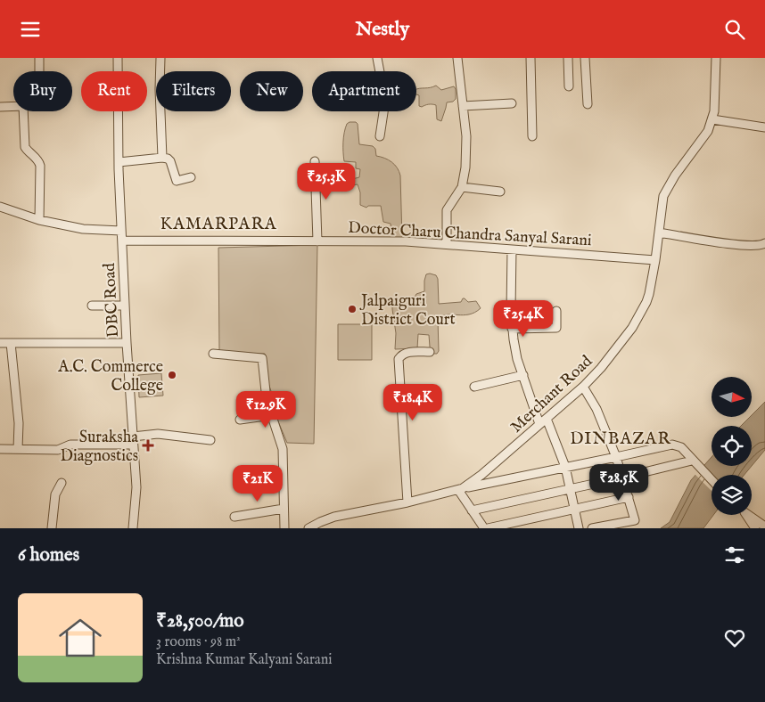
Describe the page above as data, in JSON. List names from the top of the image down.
{
  "streets": {
    "street": ["Doctor Charu Chandra Sanyal Sarani", "DBC Road", "Merchant Road"]
  },
  "crossings": [
    ["Doctor Charu Chandra Sanyal Sarani", "DBC Road"],
    ["Doctor Charu Chandra Sanyal Sarani", "Merchant Road"]
  ],
  "districts": ["KAMARPARA", "DINBAZAR"],
  "places": {
    "other": ["Jalpaiguri District Court", "A.C. Commerce College"],
    "health": ["Suraksha Diagnostics"]
  },
  "north": "right",
  "page": {
    "header": "Nestly",
    "chip": [
      "Buy",
      "Rent",
      "Filters",
      "New",
      "Apartment"
    ],
    "price": [
      "₹25.3K",
      "₹25.4K",
      "₹18.4K",
      "₹12.9K",
      "₹28.5K",
      "₹21K"
    ],
    "heading": "6 homes",
    "list": [
      {
        "name": "₹28,500/mo",
        "note": "3 rooms · 98 m² · Krishna Kumar Kalyani Sarani"
      }
    ]
  }
}
